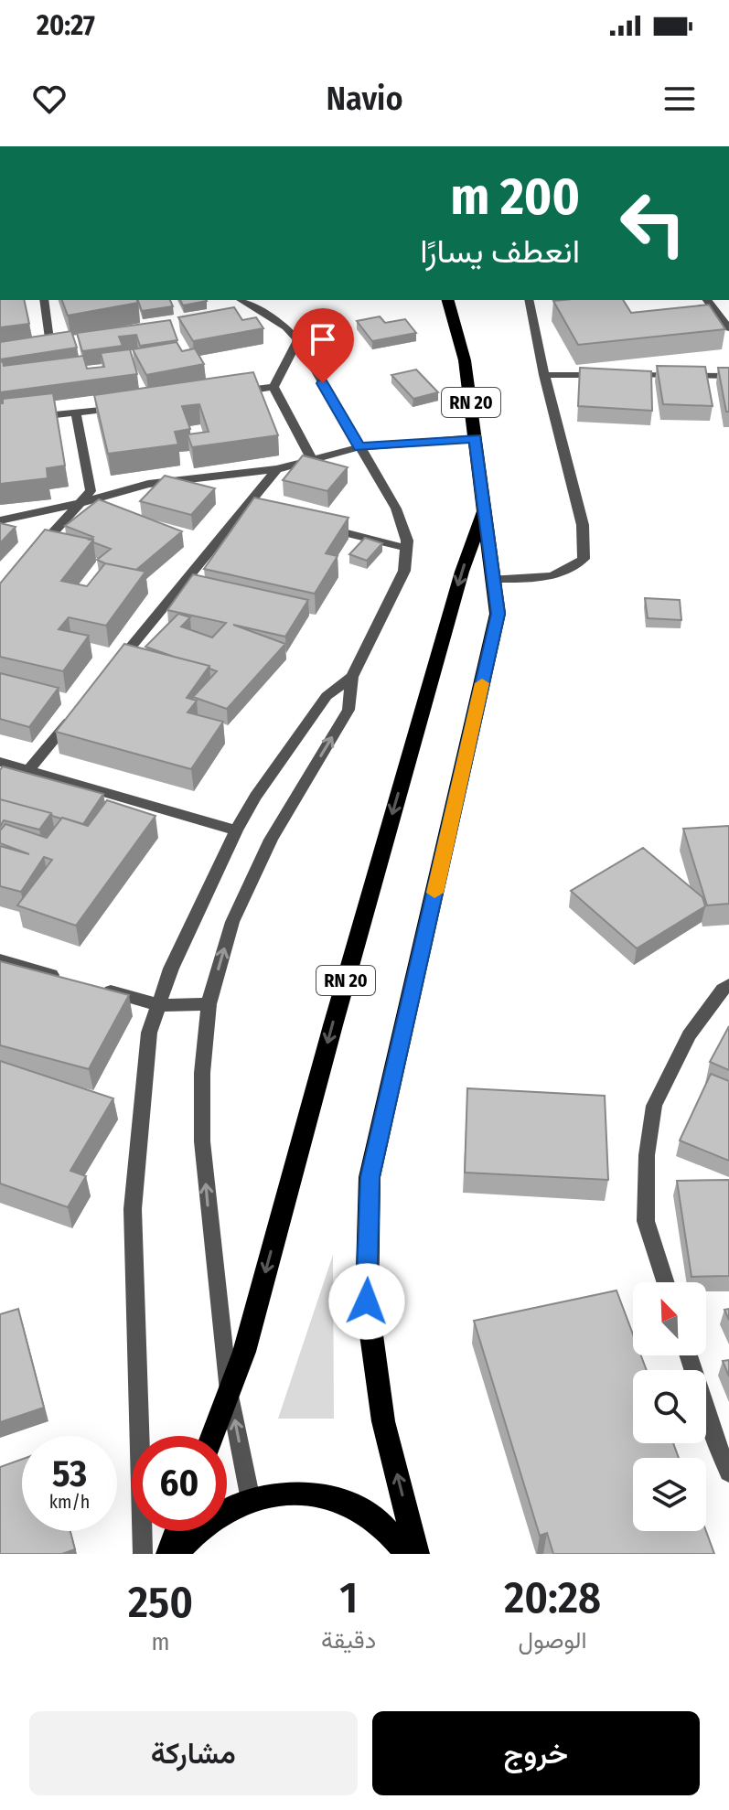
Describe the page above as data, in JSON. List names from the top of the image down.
{
  "streets": {
    "main road": ["RN 20"]
  },
  "north": "top left",
  "page": {
    "status": "20:27",
    "header": "Navio",
    "turn": ["200 m", "انعطف يسارًا"],
    "speed": "53 km/h",
    "limit": "60",
    "eta": [
      "20:28",
      "الوصول",
      "1",
      "دقيقة",
      "250",
      "m"
    ],
    "buttons": ["خروج", "مشاركة"]
  }
}
